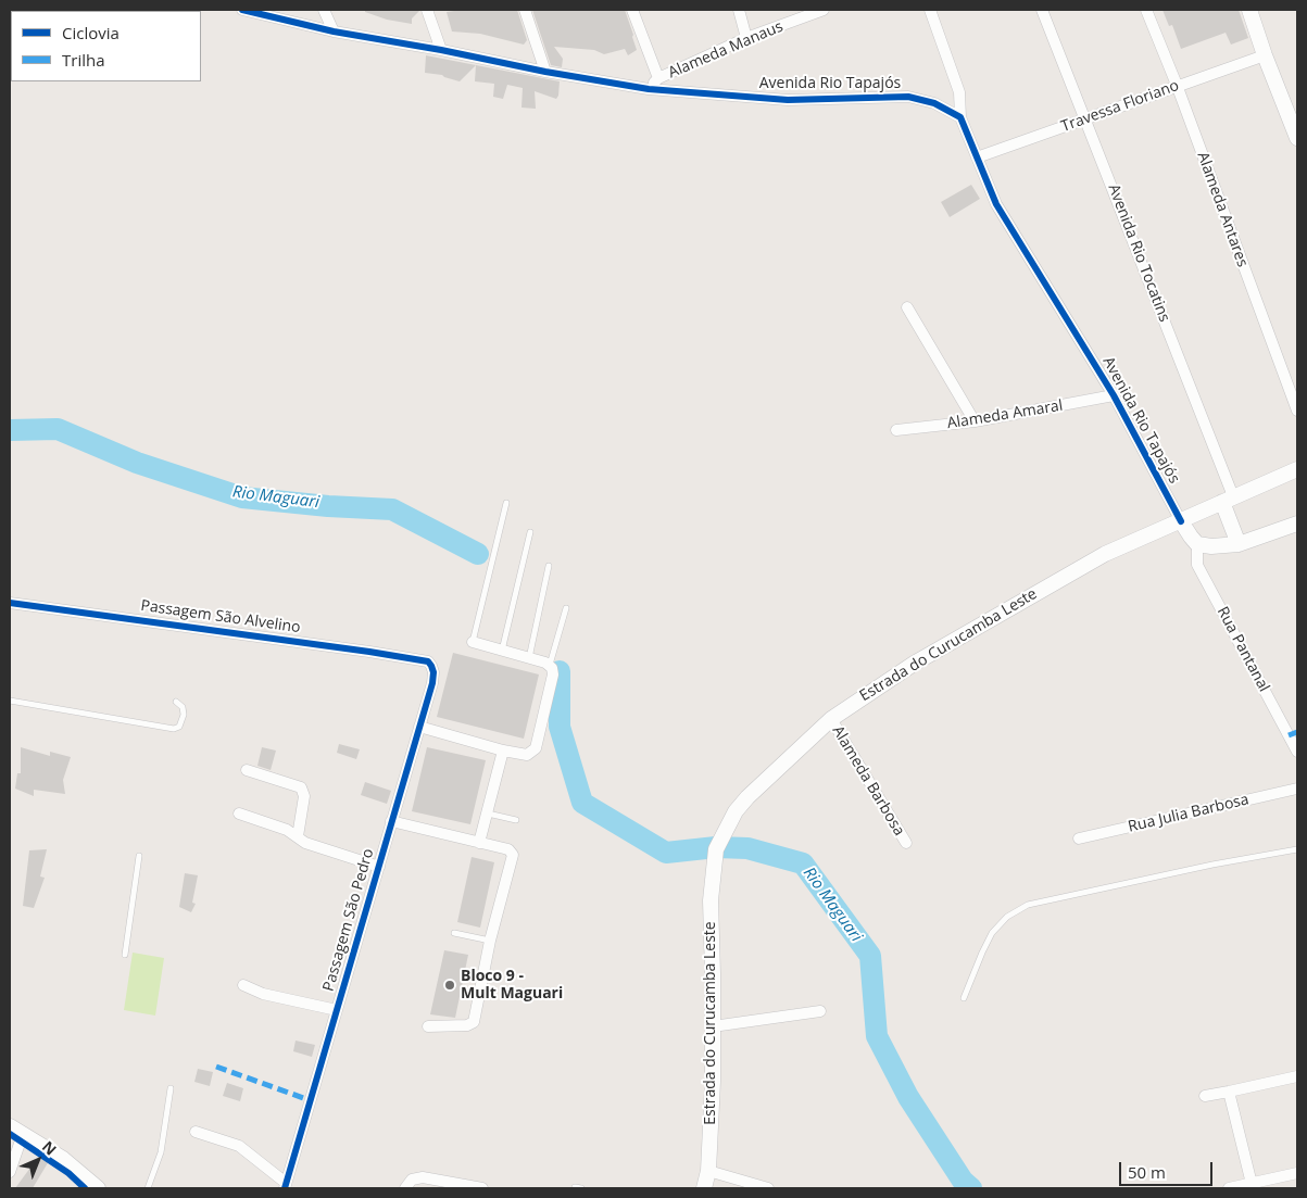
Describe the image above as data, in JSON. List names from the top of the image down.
{
  "streets": {
    "main road": ["Estrada do Curucamba Leste"],
    "street": [
      "Alameda Manaus",
      "Avenida Rio Tapajós",
      "Travessa Floriano",
      "Alameda Antares",
      "Avenida Rio Tocatins",
      "Alameda Amaral",
      "Passagem São Alvelino",
      "Rua Pantanal",
      "Alameda Barbosa",
      "Rua Julia Barbosa",
      "Passagem São Pedro"
    ]
  },
  "crossings": [
    ["Avenida Rio Tapajós", "Travessa Floriano"],
    ["Avenida Rio Tapajós", "Alameda Amaral"],
    ["Avenida Rio Tapajós", "Estrada do Curucamba Leste"],
    ["Travessa Floriano", "Alameda Antares"],
    ["Travessa Floriano", "Avenida Rio Tocatins"],
    ["Avenida Rio Tocatins", "Estrada do Curucamba Leste"],
    ["Passagem São Alvelino", "Passagem São Pedro"],
    ["Estrada do Curucamba Leste", "Alameda Barbosa"]
  ],
  "water": ["Rio Maguari"],
  "places": ["Bloco 9 - Mult Maguari"],
  "legend": ["Ciclovia", "Trilha"],
  "scale_bar": "50 m",
  "north": "top right"
}
